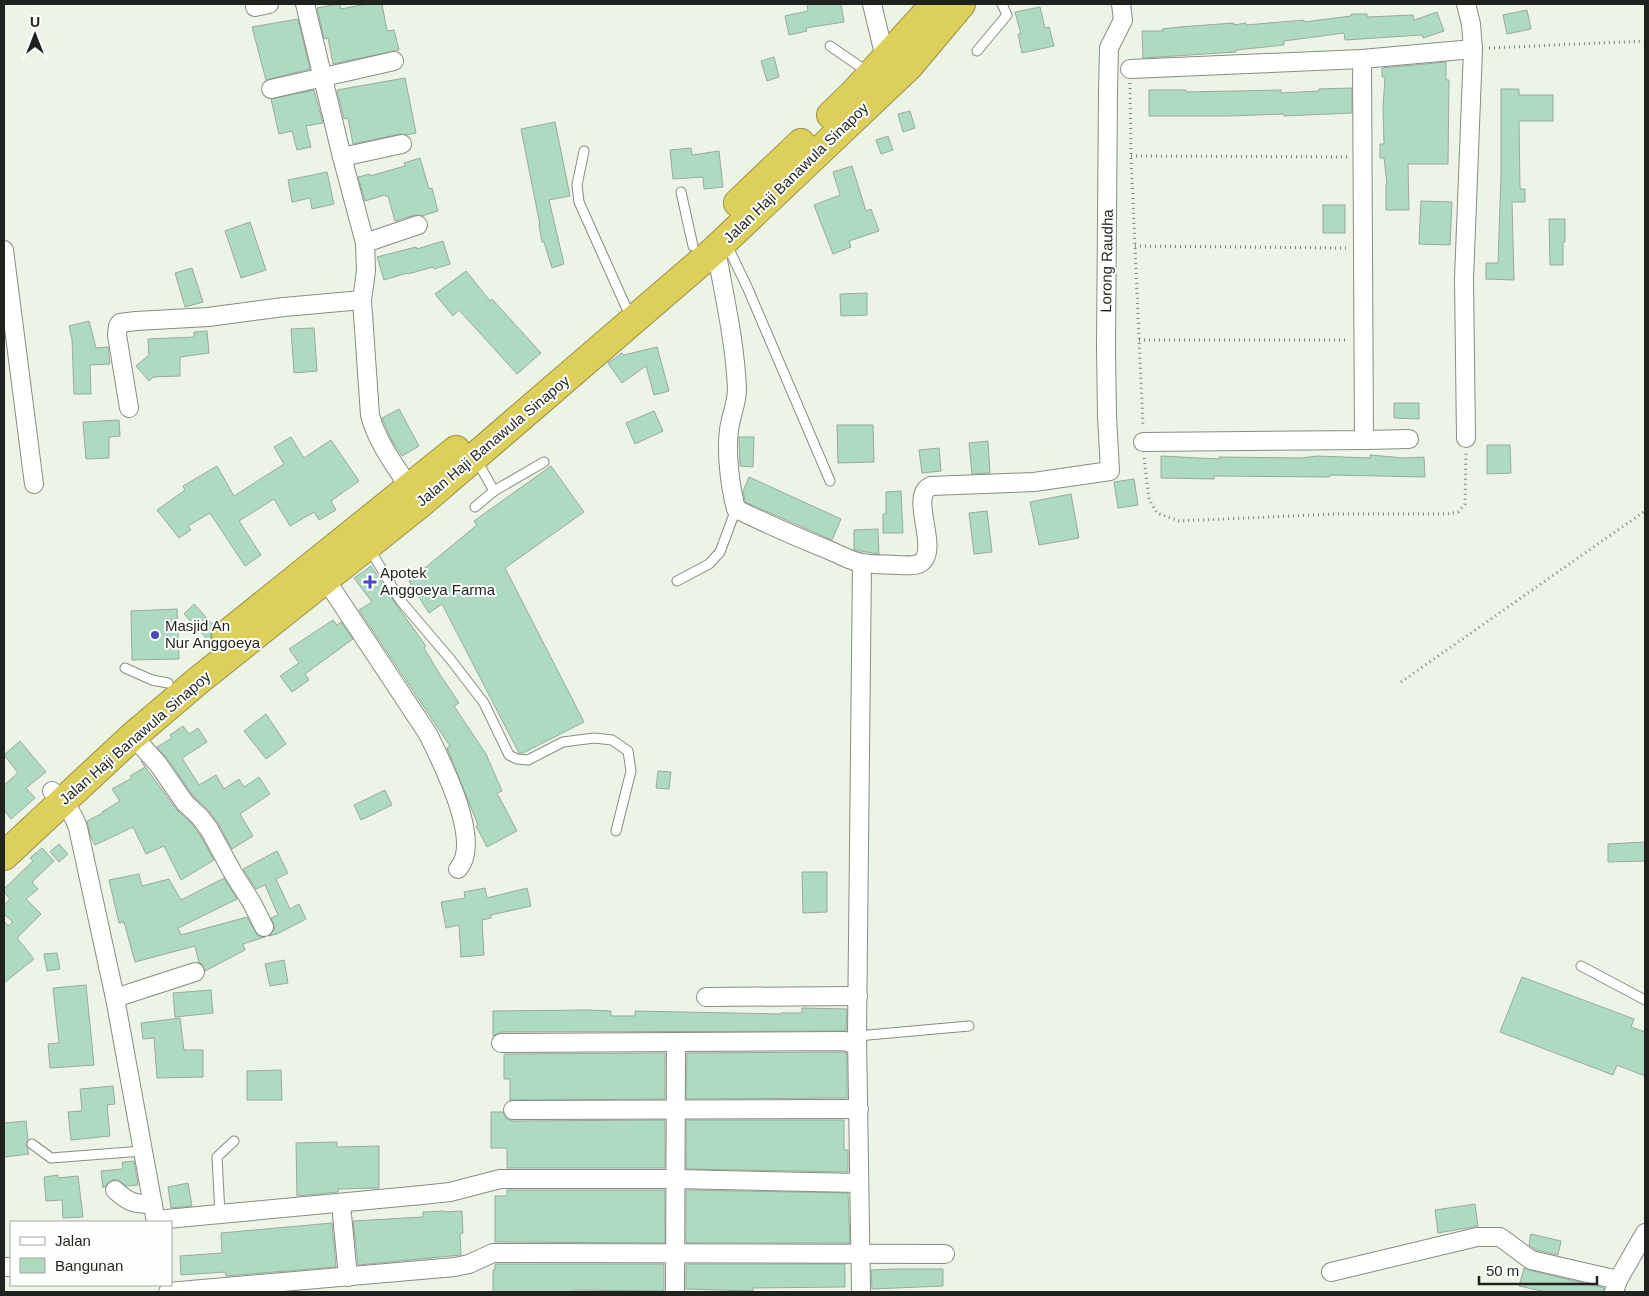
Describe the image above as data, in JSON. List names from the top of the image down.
{
  "streets": {
    "highway": ["Jalan Haji Banawula Sinapoy"],
    "street": ["Lorong Raudha"]
  },
  "places": {
    "health": ["Apotek Anggoeya Farma"],
    "other": ["Masjid An Nur Anggoeya"]
  },
  "legend": ["Jalan", "Bangunan"],
  "scale_bar": "50 m",
  "north": "top"
}
